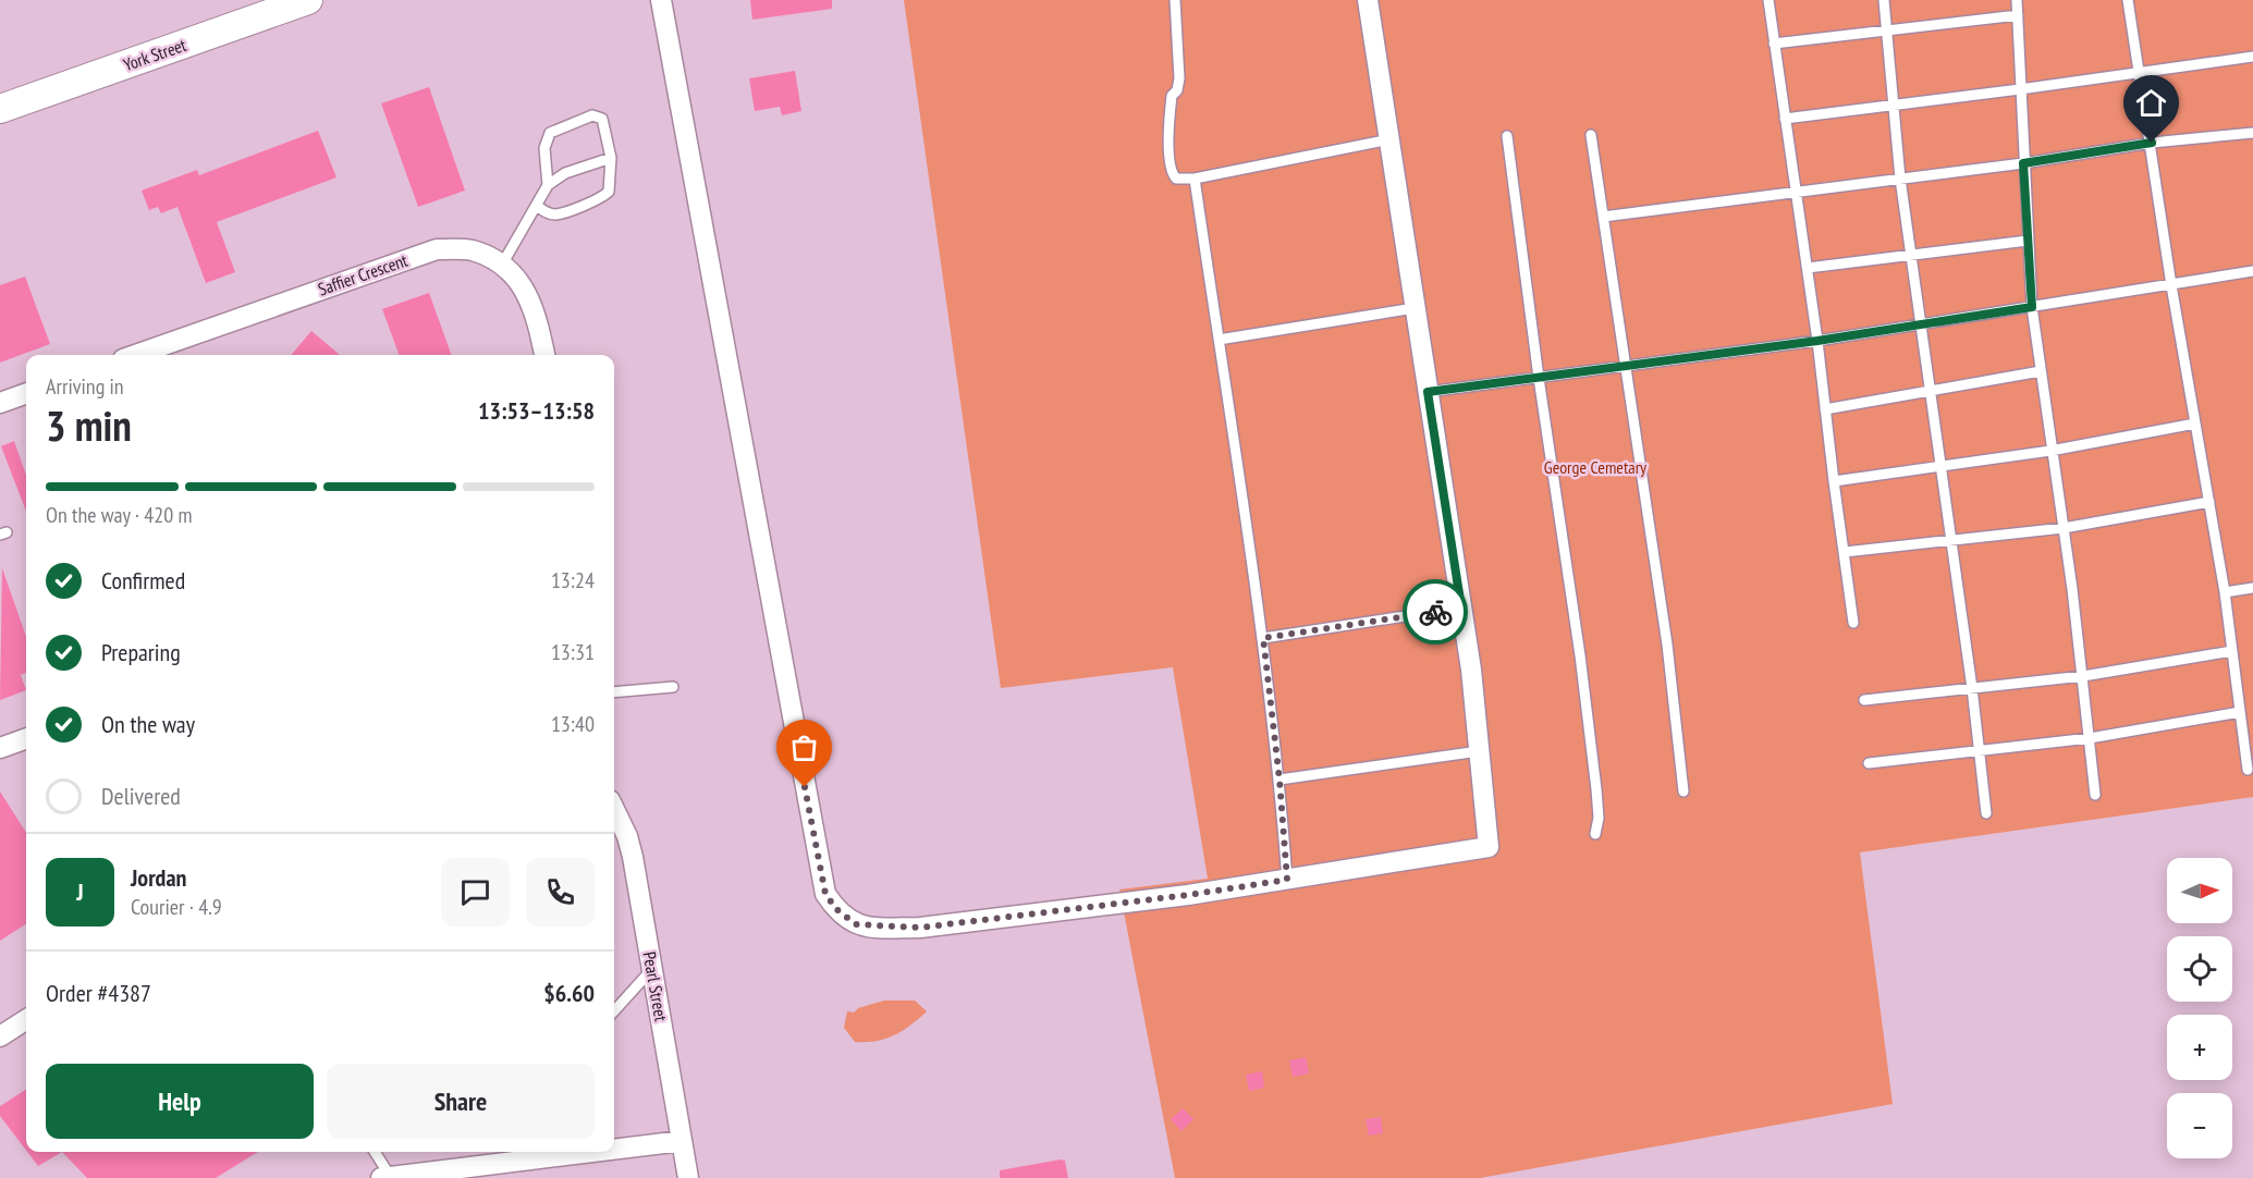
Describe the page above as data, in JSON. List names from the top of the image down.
{
  "streets": {
    "main road": ["York Street"],
    "street": ["Saffier Crescent", "Pearl Street"]
  },
  "parks": ["George Cemetary"],
  "north": "right",
  "page": {
    "heading": ["3 min", "Arriving in", "13:53–13:58"],
    "panel": [
      "Jordan",
      "Courier · 4.9",
      "Order #4387",
      "$6.60"
    ],
    "bar": "On the way · 420 m",
    "list": [
      ["Confirmed", "13:24"],
      ["Preparing", "13:31"],
      ["On the way", "13:40"],
      "Delivered"
    ],
    "map_buttons": ["+", "−"],
    "round": "J",
    "buttons": ["Help", "Share"]
  }
}
